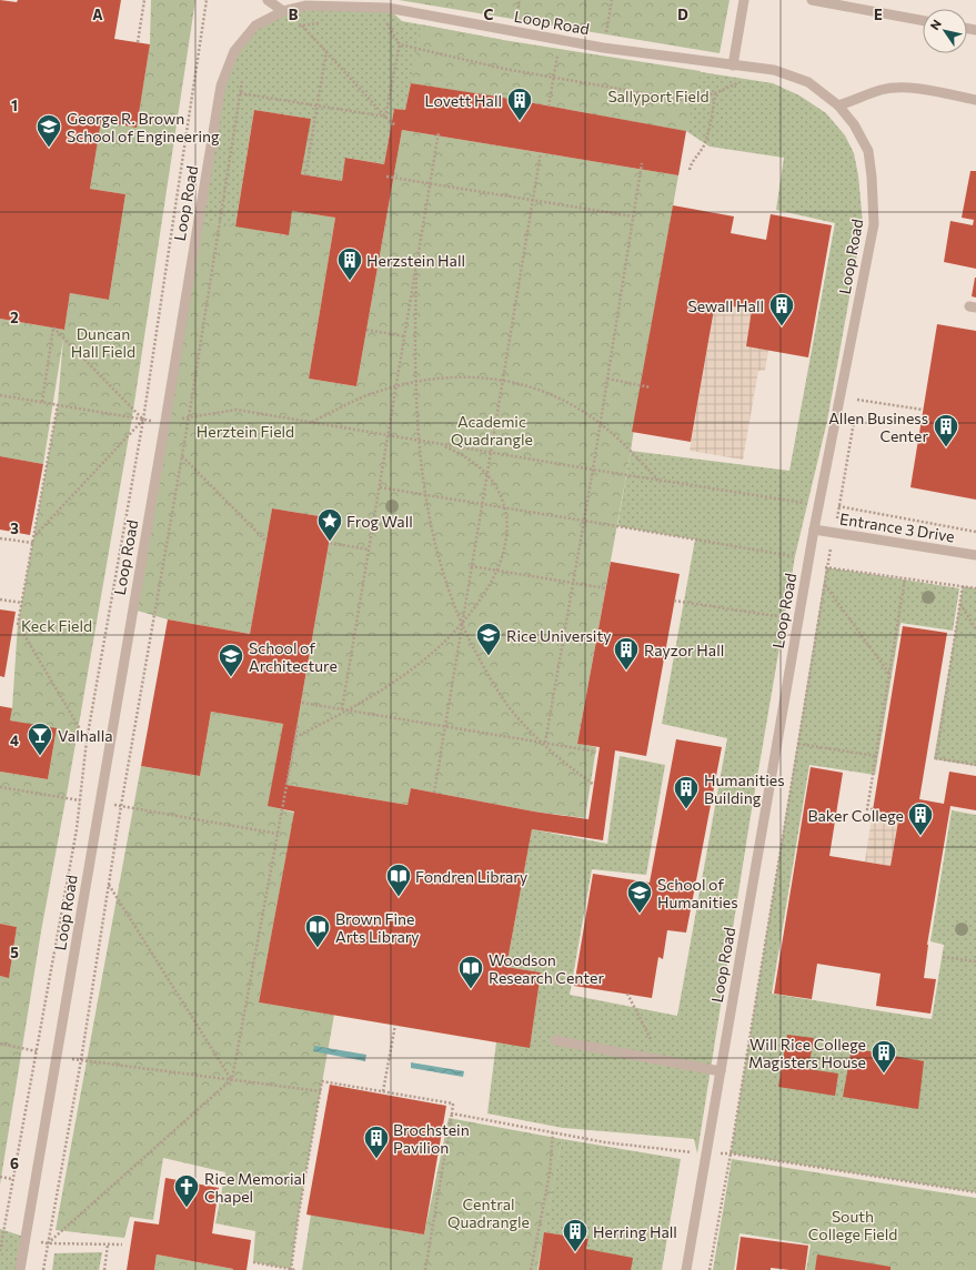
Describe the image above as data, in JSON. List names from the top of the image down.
{
  "streets": {
    "lane": ["Loop Road", "Entrance 3 Drive"]
  },
  "crossings": [
    ["Loop Road", "Entrance 3 Drive"]
  ],
  "parks": [
    "Sallyport Field",
    "Duncan Hall Field",
    "Academic Quadrangle",
    "Herztein Field",
    "Keck Field",
    "Central Quadrangle",
    "South College Field"
  ],
  "places": {
    "building": [
      "Lovett Hall",
      "Herzstein Hall",
      "Sewall Hall",
      "Allen Business Center",
      "Rayzor Hall",
      "Humanities Building",
      "Baker College",
      "Will Rice College Magisters House",
      "Brochstein Pavilion",
      "Herring Hall"
    ],
    "school or university": [
      "George R. Brown School of Engineering",
      "Rice University",
      "School of Architecture",
      "School of Humanities"
    ],
    "place": ["Frog Wall"],
    "bar": ["Valhalla"],
    "library": ["Fondren Library", "Brown Fine Arts Library", "Woodson Research Center"],
    "church": ["Rice Memorial Chapel"]
  },
  "north": "top left",
  "grid": {
    "columns": [
      "A",
      "B",
      "C",
      "D",
      "E"
    ],
    "rows": [
      "1",
      "2",
      "3",
      "4",
      "5",
      "6"
    ]
  }
}
